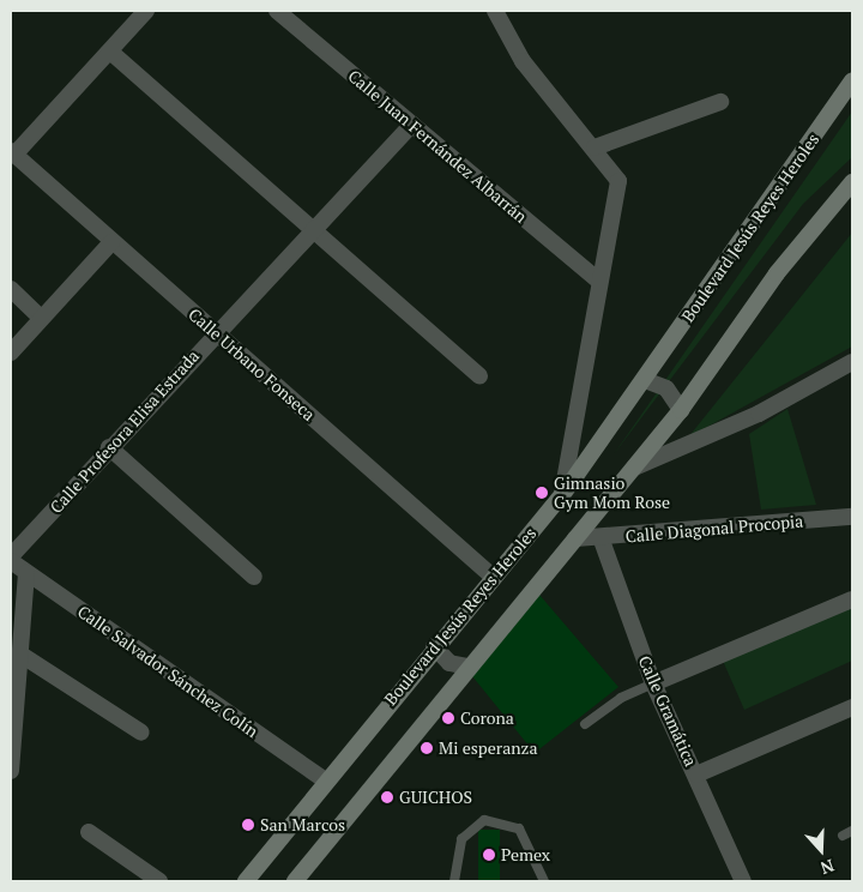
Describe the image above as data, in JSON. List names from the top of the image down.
{
  "streets": {
    "main road": ["Boulevard Jesús Reyes Heroles"],
    "street": [
      "Calle Juan Fernández Albarrán",
      "Calle Urbano Fonseca",
      "Calle Profesora Elisa Estrada",
      "Calle Diagonal Procopia",
      "Calle Salvador Sánchez Colín",
      "Calle Gramática"
    ]
  },
  "crossings": [
    ["Calle Juan Fernández Albarrán", "Calle Profesora Elisa Estrada"],
    ["Boulevard Jesús Reyes Heroles", "Calle Urbano Fonseca"],
    ["Boulevard Jesús Reyes Heroles", "Calle Salvador Sánchez Colín"],
    ["Calle Urbano Fonseca", "Calle Profesora Elisa Estrada"],
    ["Calle Diagonal Procopia", "Calle Gramática"]
  ],
  "places": [
    "Gimnasio Gym Mom Rose",
    "Corona",
    "Mi esperanza",
    "GUICHOS",
    "San Marcos",
    "Pemex"
  ],
  "north": "bottom"
}
